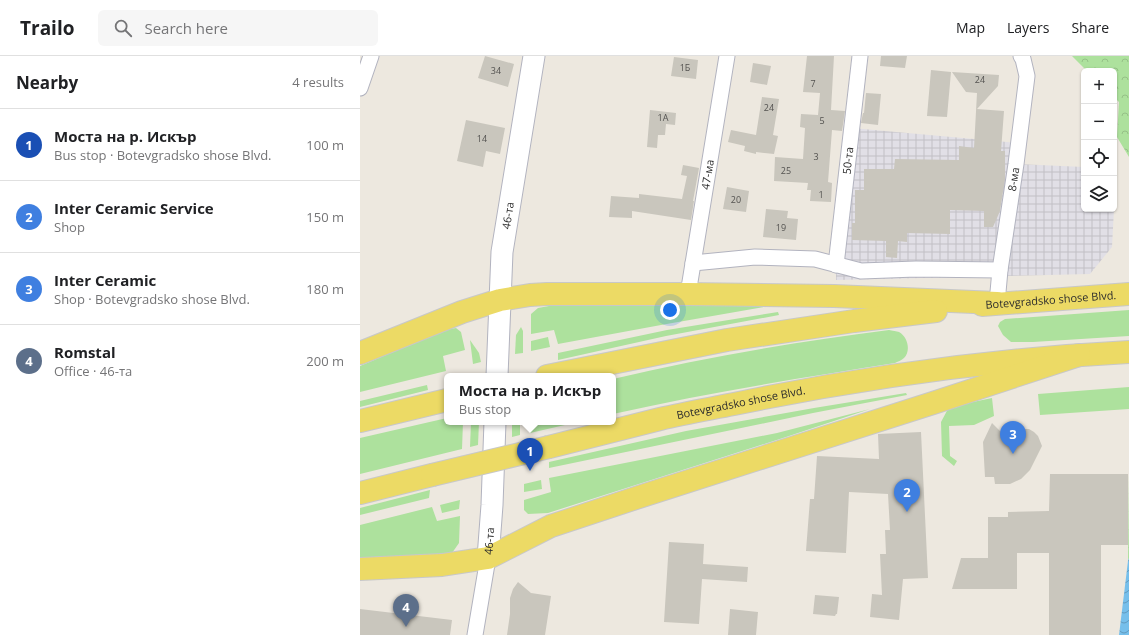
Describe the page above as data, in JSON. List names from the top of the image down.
{
  "streets": {
    "main road": ["Botevgradsko shose Blvd."],
    "street": [
      "50-та",
      "47-ма",
      "8-ма",
      "46-та"
    ]
  },
  "crossings": [
    ["8-ма", "Botevgradsko shose Blvd."]
  ],
  "house_numbers": [
    "1Б",
    "34",
    "24",
    "7",
    "24",
    "1А",
    "5",
    "14",
    "3",
    "25",
    "1",
    "20",
    "19"
  ],
  "page": {
    "header": "Trailo",
    "search": "Search here",
    "nav": ["Map", "Layers", "Share"],
    "heading": ["Nearby", "4 results"],
    "map_buttons": ["+", "−"],
    "list": [
      {
        "mark": "1",
        "name": "Моста на р. Искър",
        "note": "Bus stop · Botevgradsko shose Blvd.",
        "value": "100 m"
      },
      {
        "mark": "2",
        "name": "Inter Ceramic Service",
        "note": "Shop",
        "value": "150 m"
      },
      {
        "mark": "3",
        "name": "Inter Ceramic",
        "note": "Shop · Botevgradsko shose Blvd.",
        "value": "180 m"
      },
      {
        "mark": "4",
        "name": "Romstal",
        "note": "Office · 46-та",
        "value": "200 m"
      }
    ],
    "popup": ["Моста на р. Искър", "Bus stop"],
    "pins": [
      "3",
      "1",
      "2",
      "4"
    ]
  }
}
